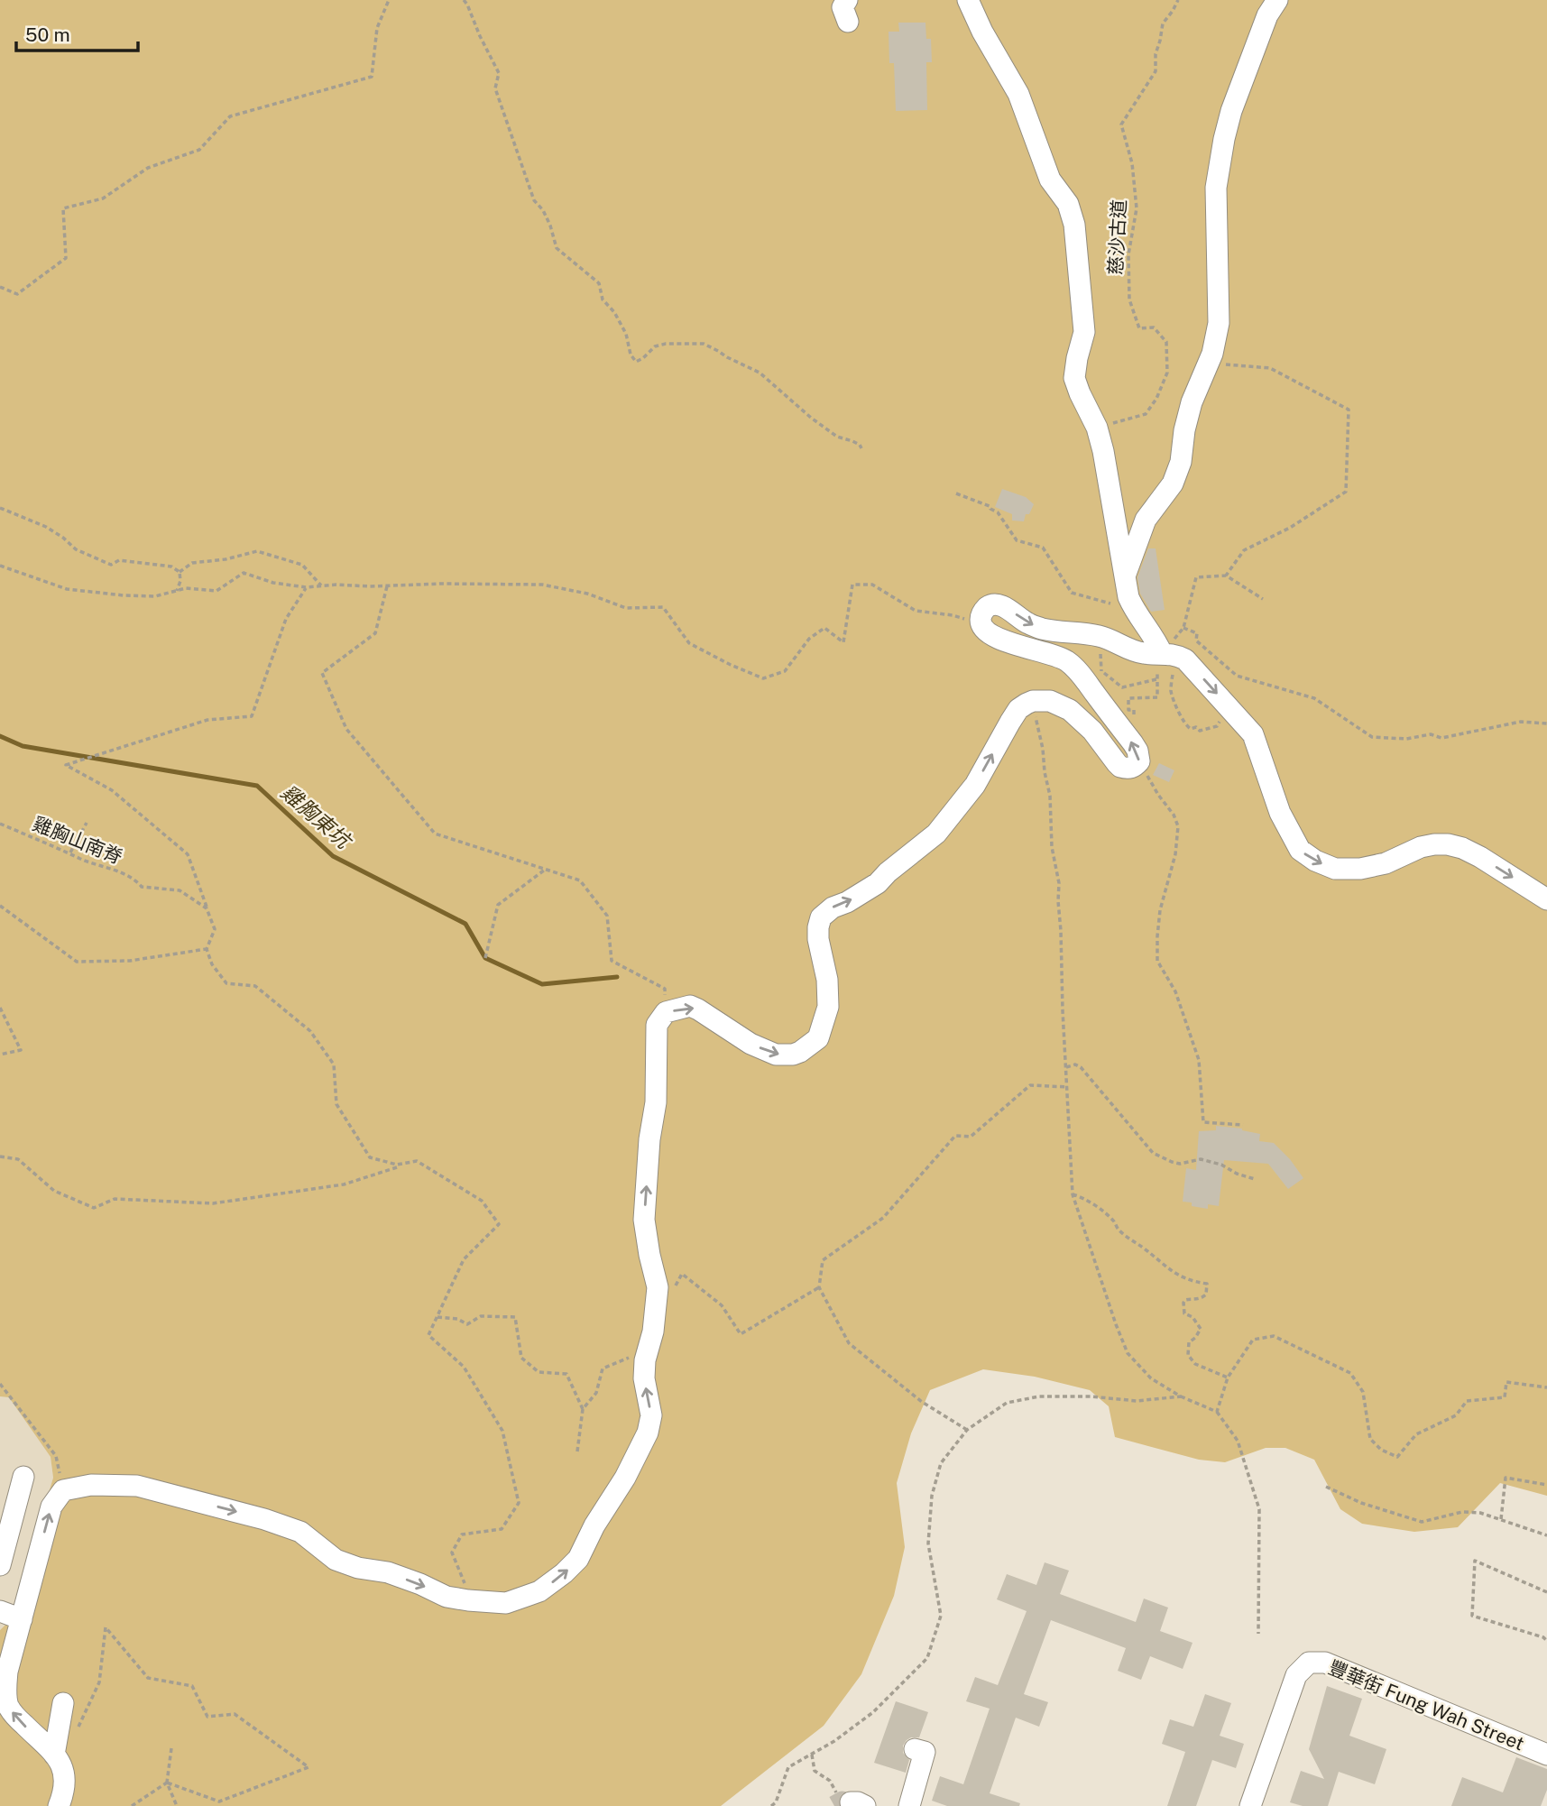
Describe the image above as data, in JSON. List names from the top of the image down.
{
  "streets": {
    "street": ["豐華街 Fung Wah Street"],
    "path": ["慈沙古道", "雞胸山南脊"]
  },
  "water": ["雞胸東坑"],
  "scale_bar": "50 m"
}
